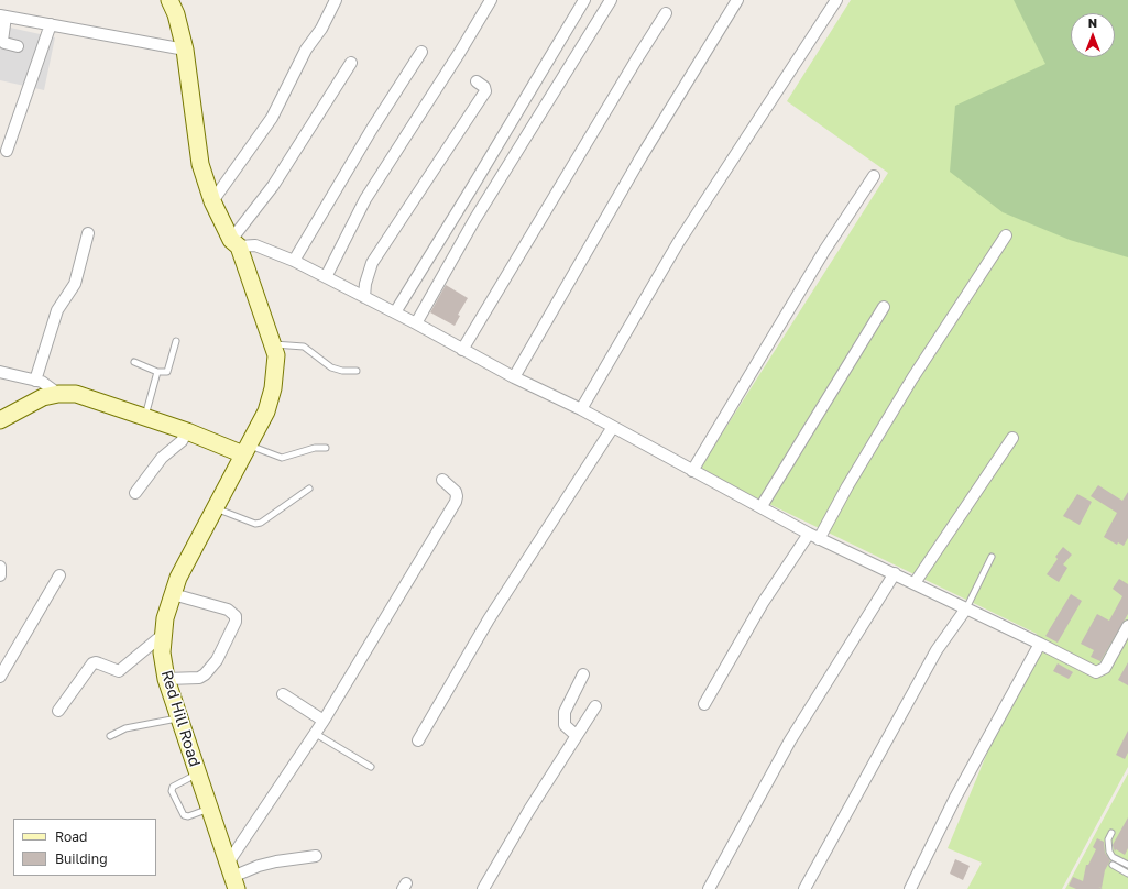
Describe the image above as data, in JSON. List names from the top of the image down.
{
  "streets": {
    "street": ["Red Hill Road"]
  },
  "legend": ["Road", "Building"],
  "north": "top"
}
